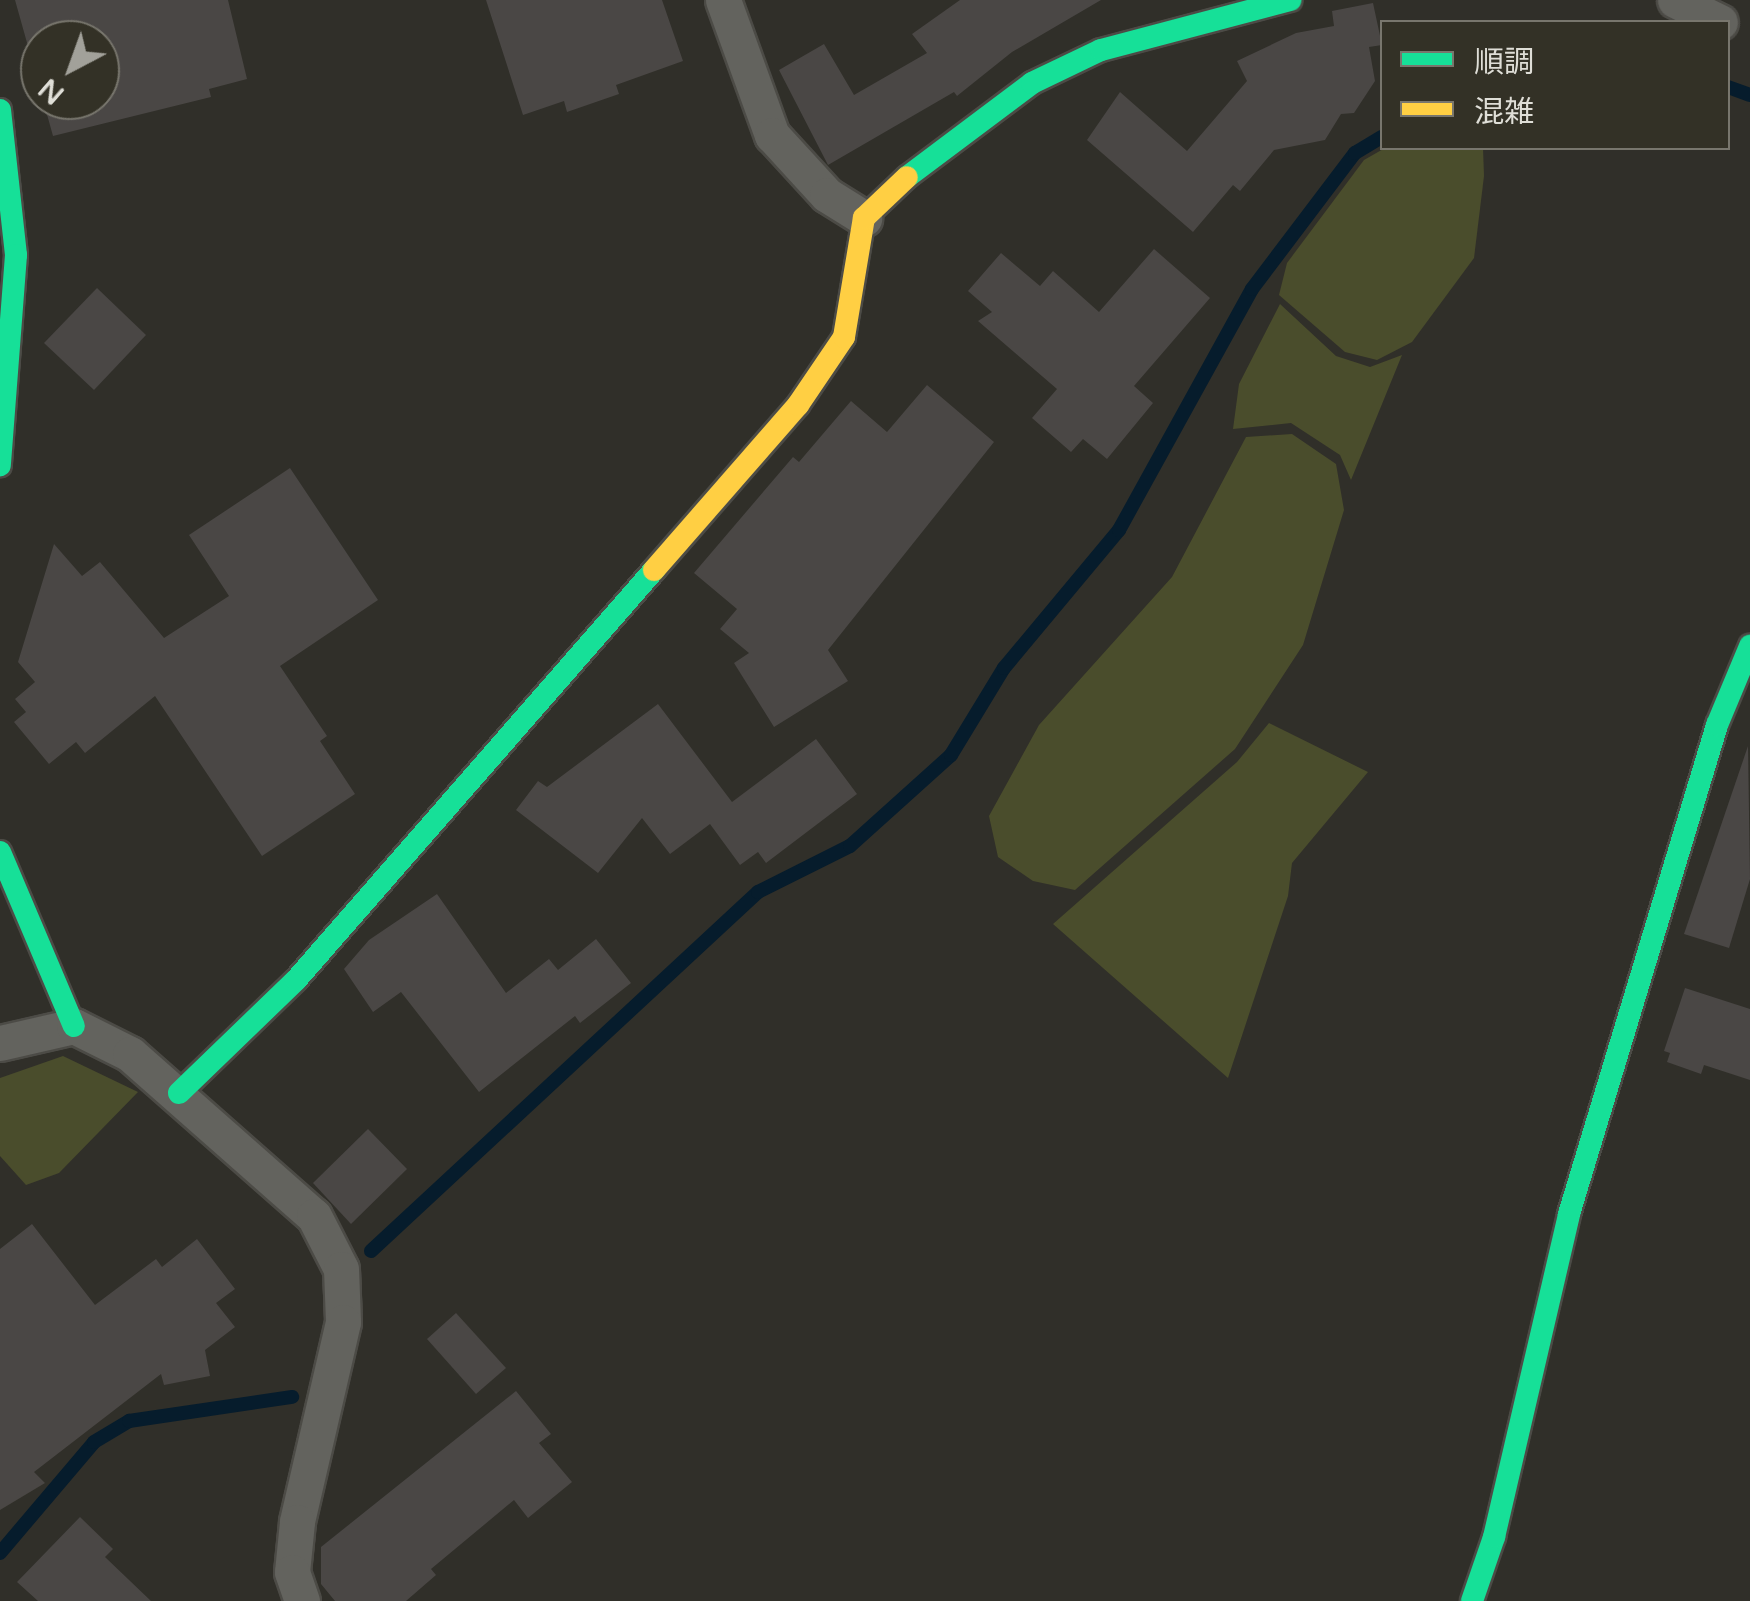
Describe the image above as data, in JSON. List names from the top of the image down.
{
  "legend": ["順調", "混雑"],
  "north": "bottom left"
}
